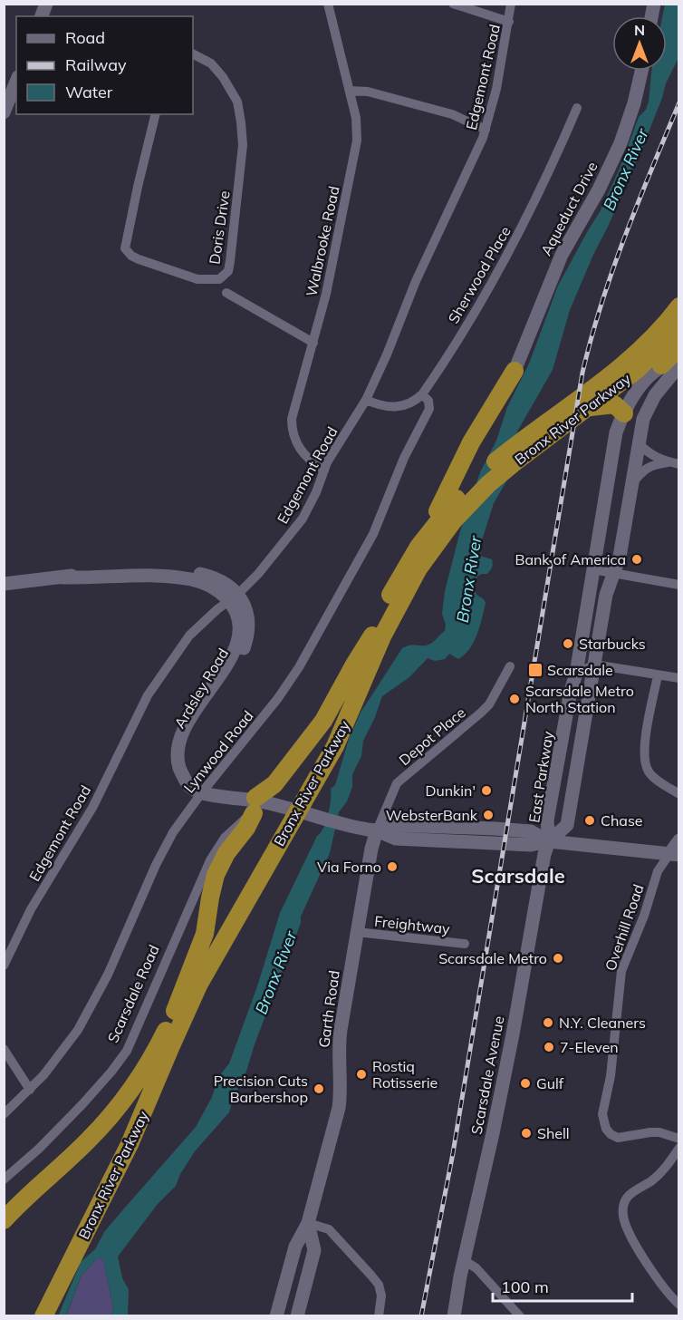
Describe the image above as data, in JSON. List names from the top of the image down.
{
  "streets": {
    "highway": ["Bronx River Parkway"],
    "street": [
      "Edgemont Road",
      "Aqueduct Drive",
      "Doris Drive",
      "Walbrooke Road",
      "Sherwood Place",
      "Ardsley Road",
      "Depot Place",
      "Lynwood Road",
      "East Parkway",
      "Freightway",
      "Overhill Road",
      "Scarsdale Road",
      "Garth Road",
      "Scarsdale Avenue"
    ]
  },
  "crossings": [
    ["Edgemont Road", "Walbrooke Road"],
    ["Edgemont Road", "Ardsley Road"],
    ["Sherwood Place", "Lynwood Road"],
    ["Ardsley Road", "Lynwood Road"],
    ["Depot Place", "Garth Road"],
    ["East Parkway", "Scarsdale Avenue"],
    ["Freightway", "Garth Road"]
  ],
  "districts": ["Scarsdale"],
  "water": ["Bronx River"],
  "places": {
    "other": [
      "Bank of America",
      "Starbucks",
      "Scarsdale Metro North Station",
      "Dunkin'",
      "WebsterBank",
      "Chase",
      "Via Forno",
      "Scarsdale Metro",
      "N.Y. Cleaners",
      "7-Eleven",
      "Rostiq Rotisserie",
      "Gulf",
      "Precision Cuts Barbershop",
      "Shell"
    ],
    "transit": ["Scarsdale"]
  },
  "legend": ["Road", "Railway", "Water"],
  "scale_bar": "100 m",
  "north": "top"
}
